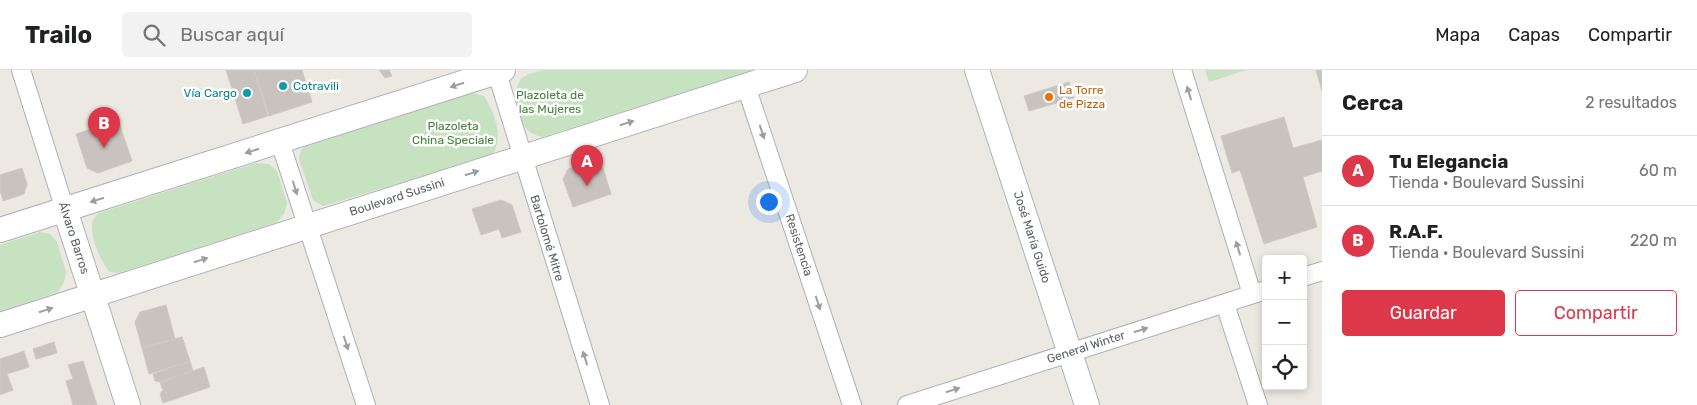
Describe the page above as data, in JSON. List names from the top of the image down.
{
  "streets": {
    "main road": ["Boulevard Sussini", "José María Guido", "Álvaro Barros"],
    "street": ["Bartolomé Mitre", "Resistencia", "General Winter"]
  },
  "crossings": [
    ["Boulevard Sussini", "Álvaro Barros"],
    ["Boulevard Sussini", "Bartolomé Mitre"],
    ["Boulevard Sussini", "Resistencia"],
    ["José María Guido", "General Winter"]
  ],
  "one_way": ["Bartolomé Mitre", "Resistencia", "General Winter"],
  "parks": ["Plazoleta de las Mujeres", "Plazoleta China Speciale"],
  "places": ["Cotravili", "Vía Cargo", "La Torre de Pizza"],
  "page": {
    "header": "Trailo",
    "search": "Buscar aquí",
    "nav": ["Mapa", "Capas", "Compartir"],
    "heading": ["Cerca", "2 resultados"],
    "pins": ["B", "A"],
    "list": [
      {
        "mark": "A",
        "name": "Tu Elegancia",
        "note": "Tienda · Boulevard Sussini",
        "value": "60 m"
      },
      {
        "mark": "B",
        "name": "R.A.F.",
        "note": "Tienda · Boulevard Sussini",
        "value": "220 m"
      }
    ],
    "map_buttons": ["+", "−"],
    "buttons": ["Guardar", "Compartir"]
  }
}
